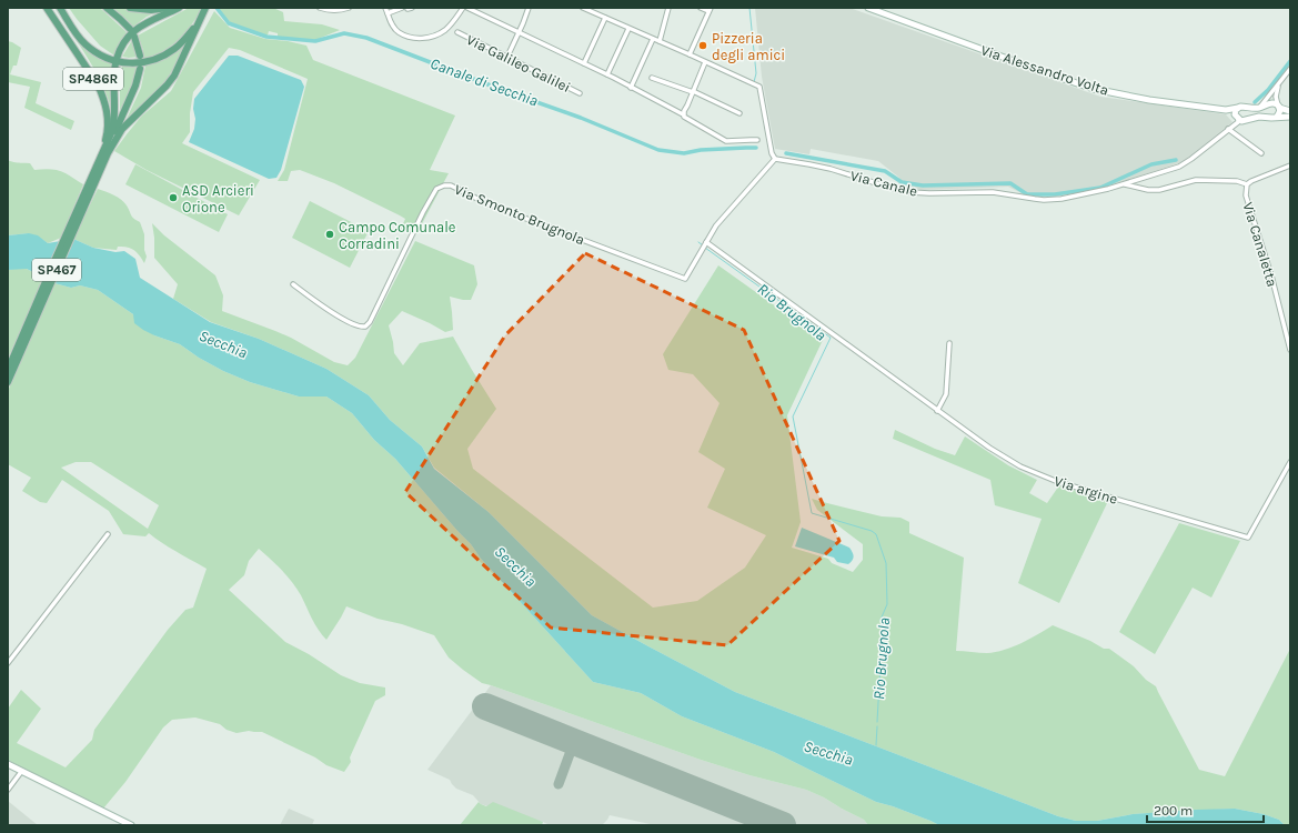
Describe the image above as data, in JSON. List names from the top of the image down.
{
  "streets": {
    "main road": ["Via Alessandro Volta", "SP486R", "SP467"],
    "street": [
      "Via Galileo Galilei",
      "Via Canale",
      "Via Smonto Brugnola",
      "Via Canaletta",
      "Via argine"
    ]
  },
  "crossings": [
    ["SP486R", "SP467"],
    ["Via Canale", "Via Smonto Brugnola"],
    ["Via Smonto Brugnola", "Via argine"]
  ],
  "water": ["Canale di Secchia", "Rio Brugnola", "Secchia"],
  "places": ["Pizzeria degli amici", "ASD Arcieri Orione", "Campo Comunale Corradini"],
  "scale_bar": "200 m"
}
